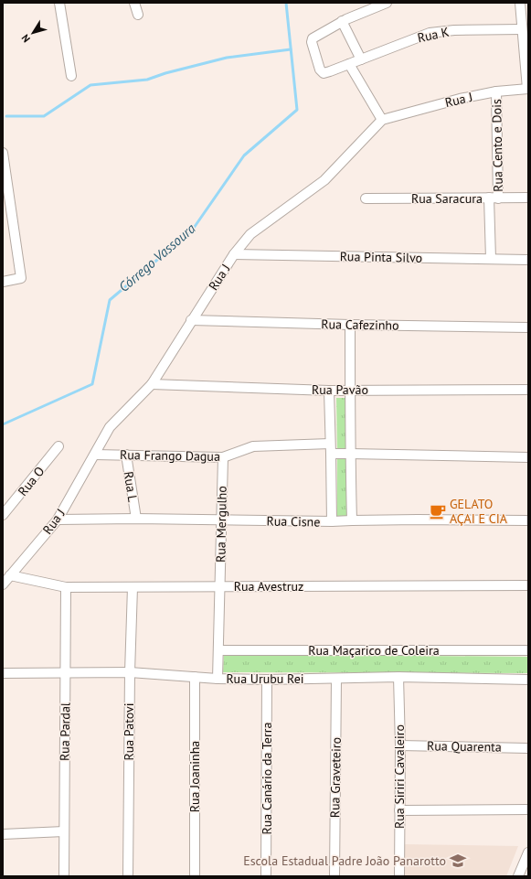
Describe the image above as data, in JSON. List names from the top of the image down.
{
  "streets": {
    "street": [
      "Rua K",
      "Rua J",
      "Rua Cento e Dois",
      "Rua Saracura",
      "Rua Pinta Silvo",
      "Rua Cafezinho",
      "Rua Pavão",
      "Rua Frango Dagua",
      "Rua O",
      "Rua L",
      "Rua Cisne",
      "Rua Mergulho",
      "Rua Avestruz",
      "Rua Maçarico de Coleira",
      "Rua Urubu Rei",
      "Rua Pardal",
      "Rua Patovi",
      "Rua Quarenta",
      "Rua Joaninha",
      "Rua Siriri Cavaleiro",
      "Rua Graveteiro",
      "Rua Canário da Terra"
    ]
  },
  "crossings": [
    ["Rua J", "Rua Cento e Dois"],
    ["Rua J", "Rua Pinta Silvo"],
    ["Rua J", "Rua Cafezinho"],
    ["Rua J", "Rua Pavão"],
    ["Rua J", "Rua Frango Dagua"],
    ["Rua J", "Rua Cisne"],
    ["Rua J", "Rua Avestruz"],
    ["Rua Cento e Dois", "Rua Saracura"],
    ["Rua Cento e Dois", "Rua Pinta Silvo"],
    ["Rua Frango Dagua", "Rua L"],
    ["Rua Frango Dagua", "Rua Mergulho"],
    ["Rua L", "Rua Cisne"],
    ["Rua Cisne", "Rua Mergulho"],
    ["Rua Mergulho", "Rua Avestruz"],
    ["Rua Mergulho", "Rua Maçarico de Coleira"],
    ["Rua Mergulho", "Rua Urubu Rei"],
    ["Rua Avestruz", "Rua Pardal"],
    ["Rua Avestruz", "Rua Patovi"],
    ["Rua Urubu Rei", "Rua Pardal"],
    ["Rua Urubu Rei", "Rua Patovi"],
    ["Rua Urubu Rei", "Rua Joaninha"],
    ["Rua Urubu Rei", "Rua Siriri Cavaleiro"],
    ["Rua Urubu Rei", "Rua Graveteiro"],
    ["Rua Urubu Rei", "Rua Canário da Terra"],
    ["Rua Quarenta", "Rua Siriri Cavaleiro"]
  ],
  "water": ["Córrego Vassoura"],
  "places": {
    "cafe": ["GELATO AÇAI E CIA"],
    "school or university": ["Escola Estadual Padre João Panarotto"]
  },
  "north": "bottom left"
}
